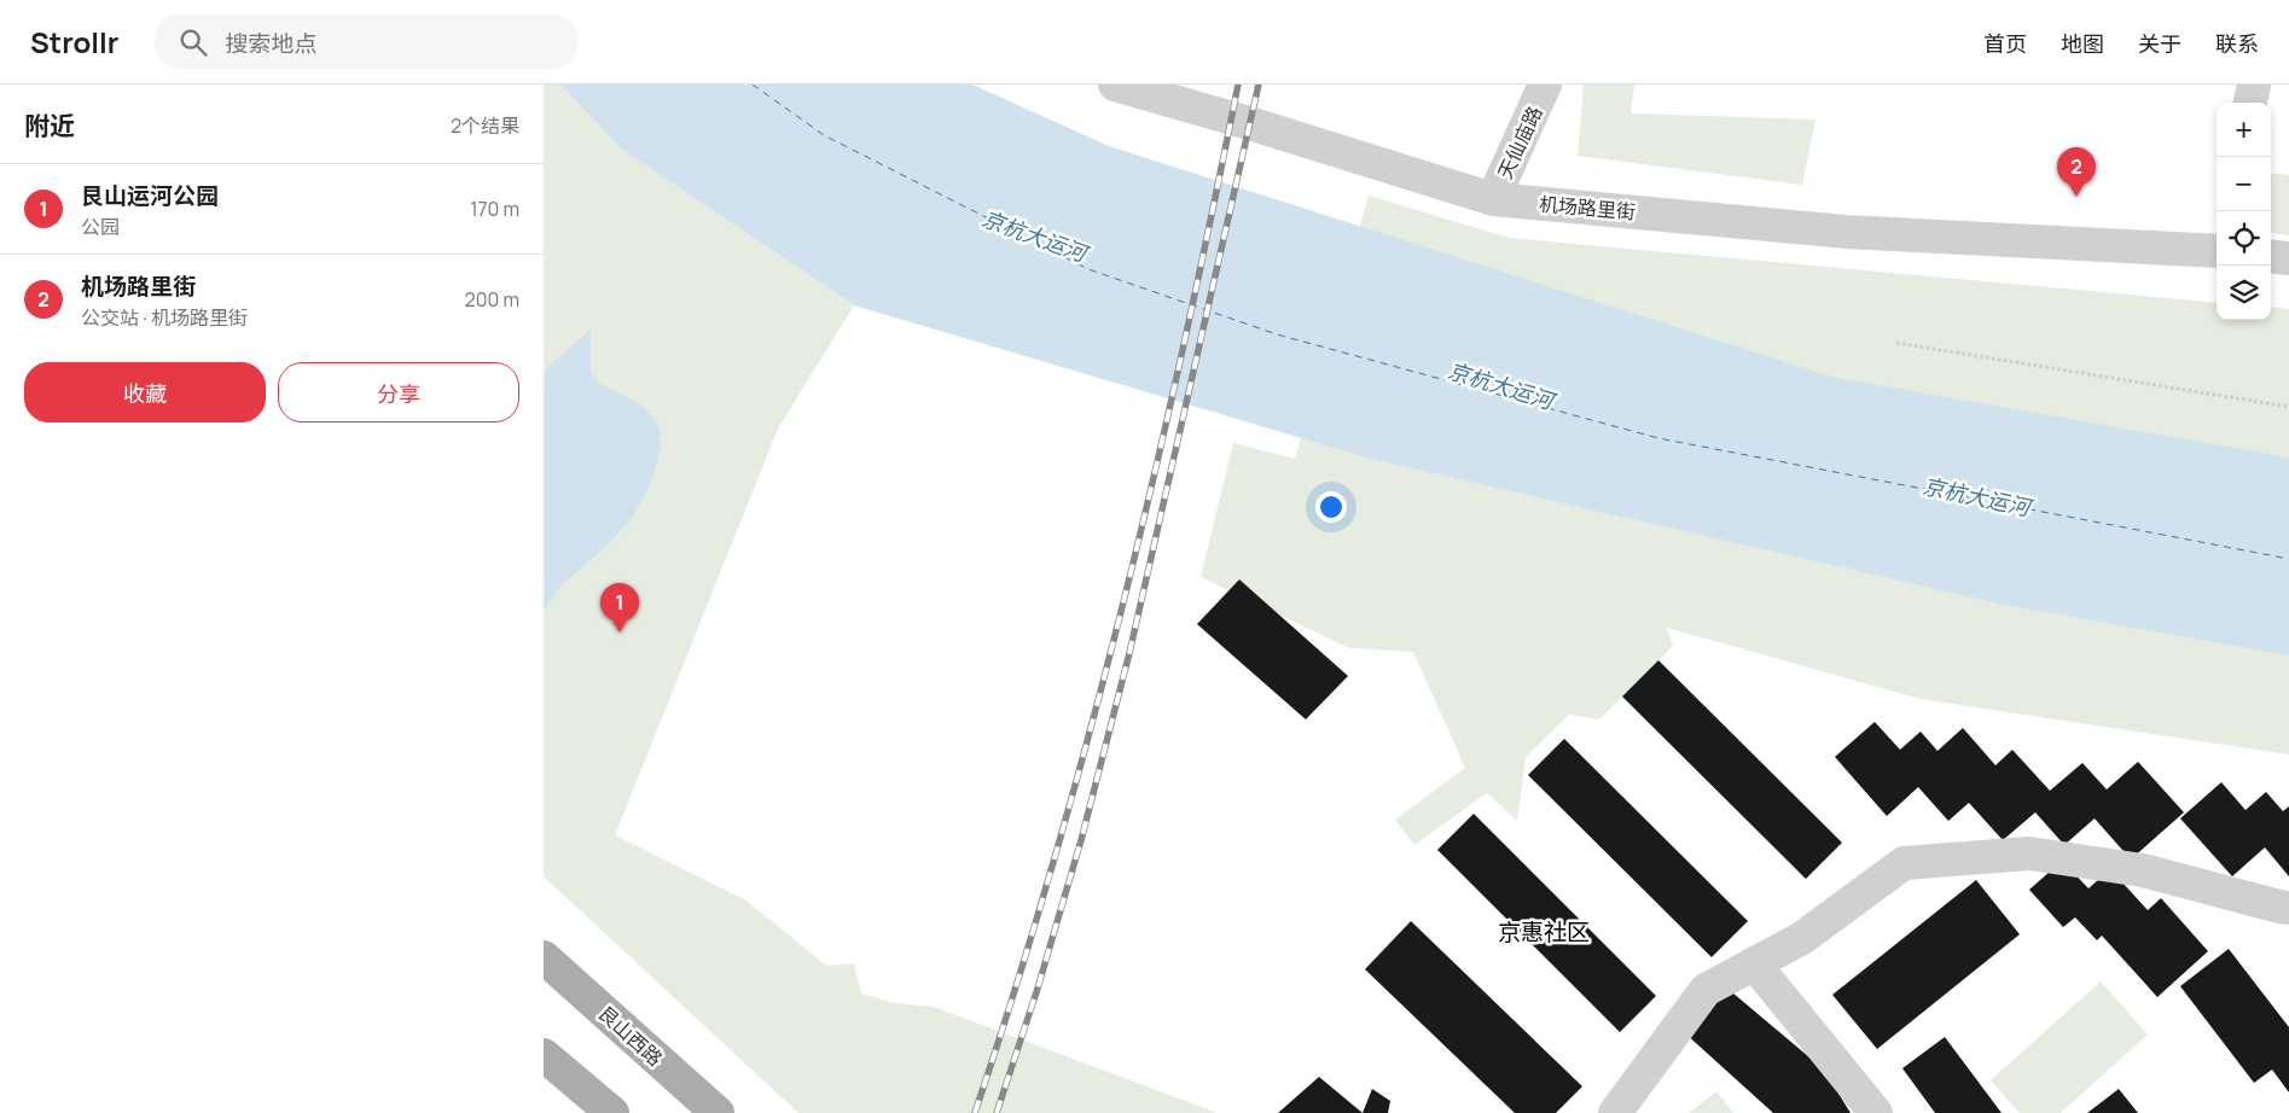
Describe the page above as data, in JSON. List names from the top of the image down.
{
  "streets": {
    "main road": ["艮山西路"],
    "street": ["天仙庙路", "机场路里街"]
  },
  "crossings": [
    ["天仙庙路", "机场路里街"]
  ],
  "districts": ["京惠社区"],
  "water": ["京杭大运河"],
  "page": {
    "header": "Strollr",
    "search": "搜索地点",
    "nav": [
      "首页",
      "地图",
      "关于",
      "联系"
    ],
    "heading": ["附近", "2个结果"],
    "map_buttons": ["+", "−"],
    "pins": ["2", "1"],
    "list": [
      {
        "mark": "1",
        "name": "艮山运河公园",
        "note": "公园",
        "value": "170 m"
      },
      {
        "mark": "2",
        "name": "机场路里街",
        "note": "公交站 · 机场路里街",
        "value": "200 m"
      }
    ],
    "buttons": ["收藏", "分享"]
  }
}
